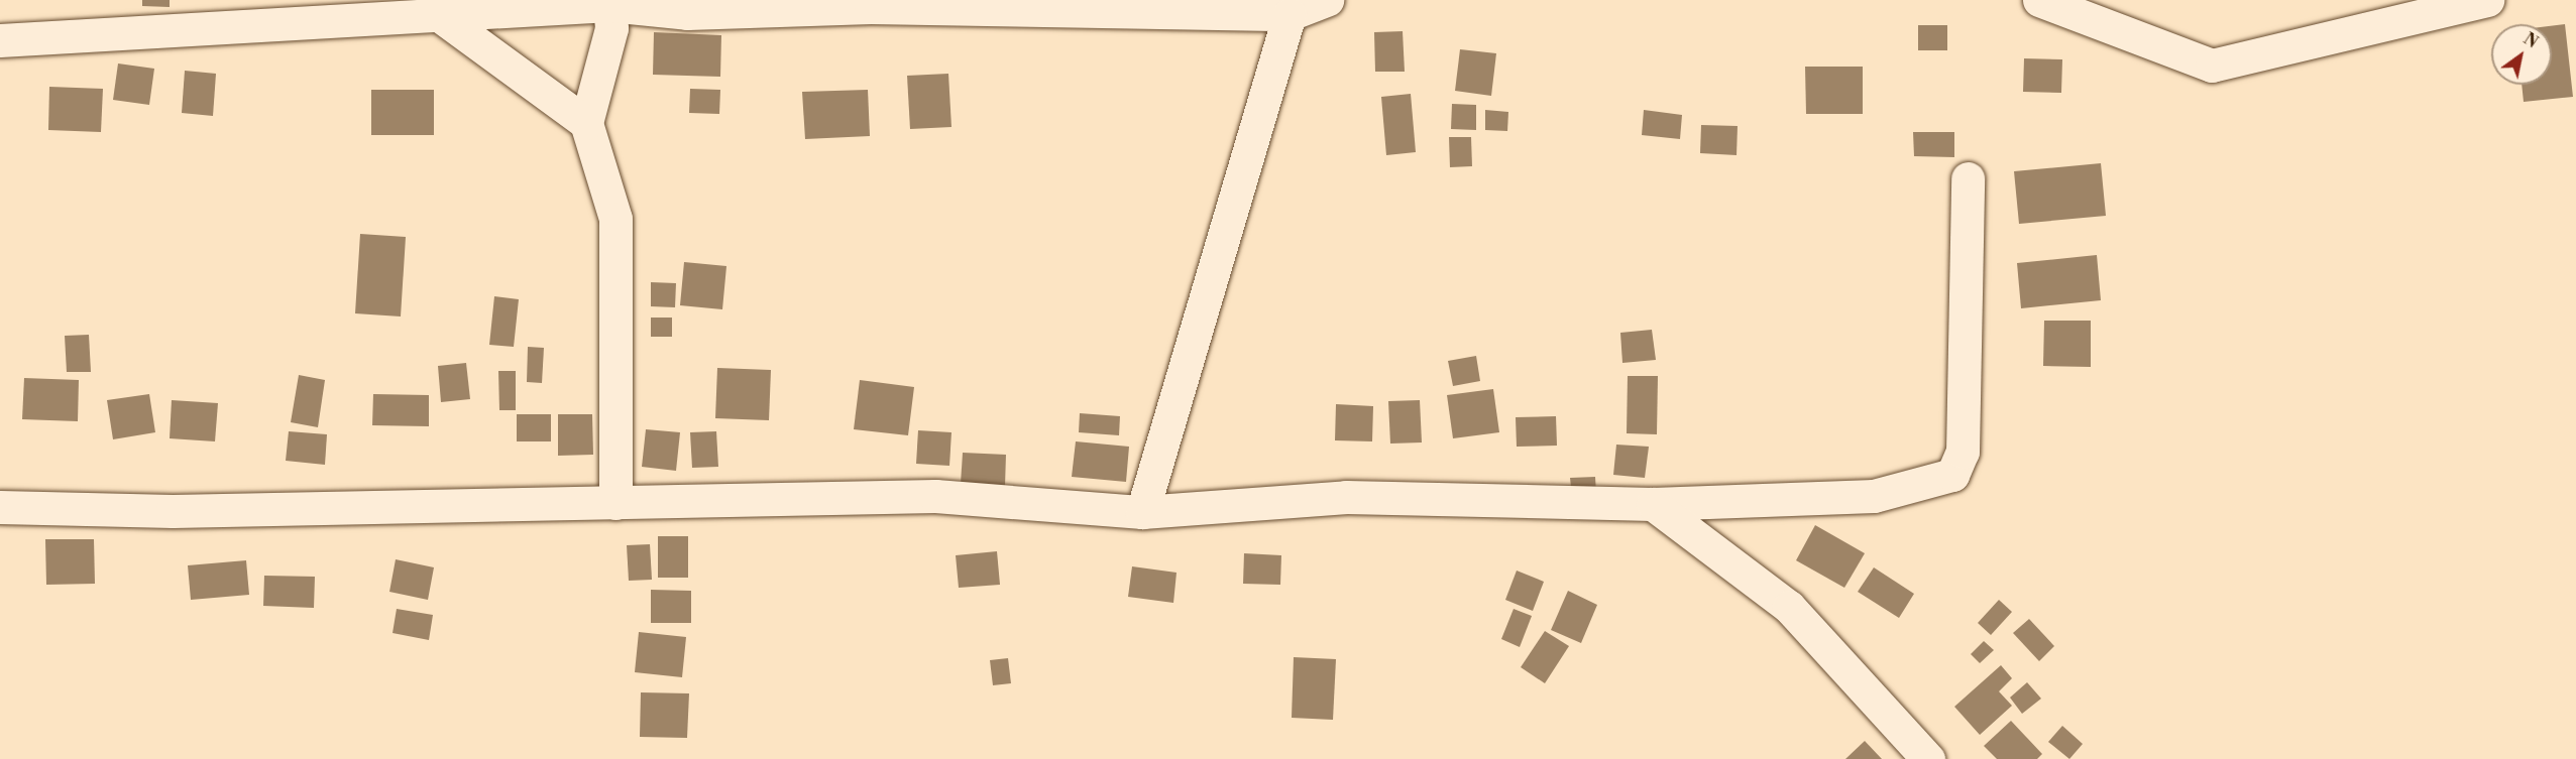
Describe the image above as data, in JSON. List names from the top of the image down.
{
  "north": "top right"
}
